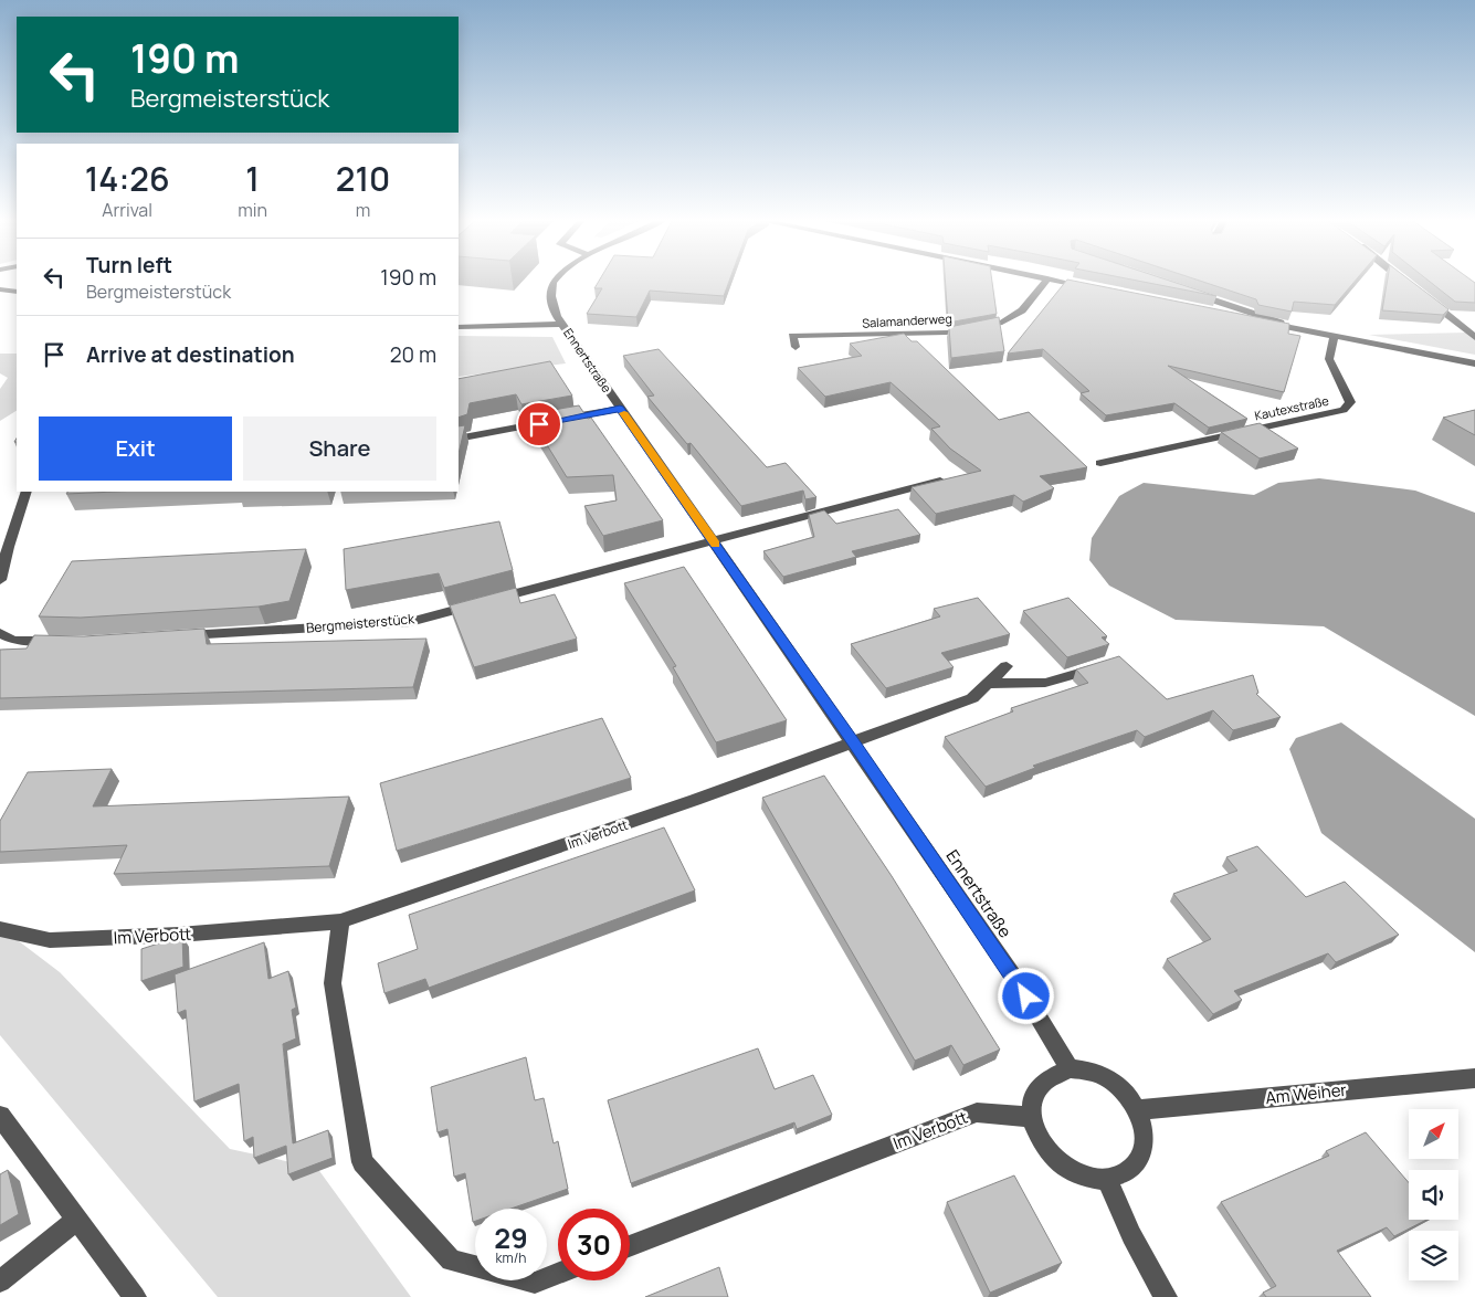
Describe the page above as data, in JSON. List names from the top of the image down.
{
  "streets": {
    "street": [
      "Salamanderweg",
      "Ennertstraße",
      "Kautexstraße",
      "Bergmeisterstück",
      "Im Verbott",
      "Am Weiher"
    ]
  },
  "crossings": [
    ["Ennertstraße", "Bergmeisterstück"],
    ["Ennertstraße", "Im Verbott"],
    ["Ennertstraße", "Am Weiher"],
    ["Im Verbott", "Am Weiher"]
  ],
  "north": "top right",
  "page": {
    "turn": ["190 m", "Bergmeisterstück"],
    "eta": [
      "14:26",
      "Arrival",
      "1",
      "min",
      "210",
      "m"
    ],
    "list": [
      {
        "name": "Turn left",
        "note": "Bergmeisterstück",
        "value": "190 m"
      },
      {
        "name": "Arrive at destination",
        "value": "20 m"
      }
    ],
    "buttons": ["Exit", "Share"],
    "speed": "29 km/h",
    "limit": "30"
  }
}
